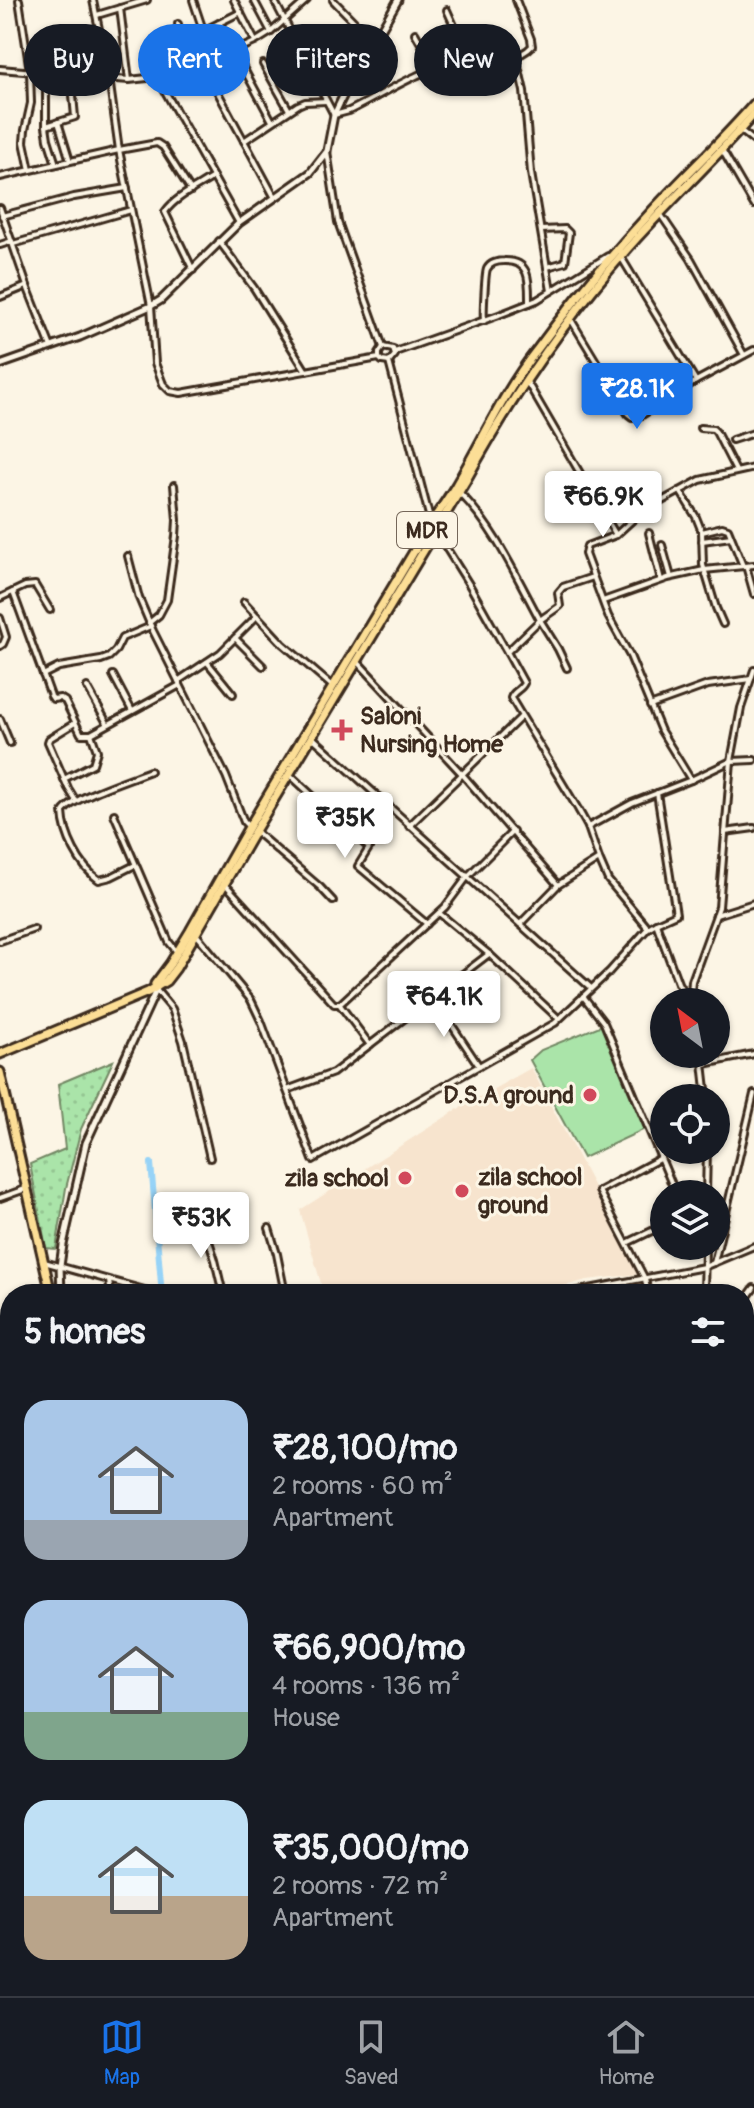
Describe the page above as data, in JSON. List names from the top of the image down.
{
  "streets": {
    "main road": ["MDR"]
  },
  "places": {
    "health": ["Saloni Nursing Home"],
    "other": ["D.S.A ground", "zila school", "zila school ground"]
  },
  "north": "top left",
  "page": {
    "chip": [
      "Buy",
      "Rent",
      "Filters",
      "New"
    ],
    "price": [
      "₹28.1K",
      "₹66.9K",
      "₹35K",
      "₹64.1K",
      "₹53K"
    ],
    "heading": "5 homes",
    "list": [
      {
        "name": "₹28,100/mo",
        "note": "2 rooms · 60 m² · Apartment"
      },
      {
        "name": "₹66,900/mo",
        "note": "4 rooms · 136 m² · House"
      },
      {
        "name": "₹35,000/mo",
        "note": "2 rooms · 72 m² · Apartment"
      }
    ],
    "tabs": ["Map", "Saved", "Home"]
  }
}
